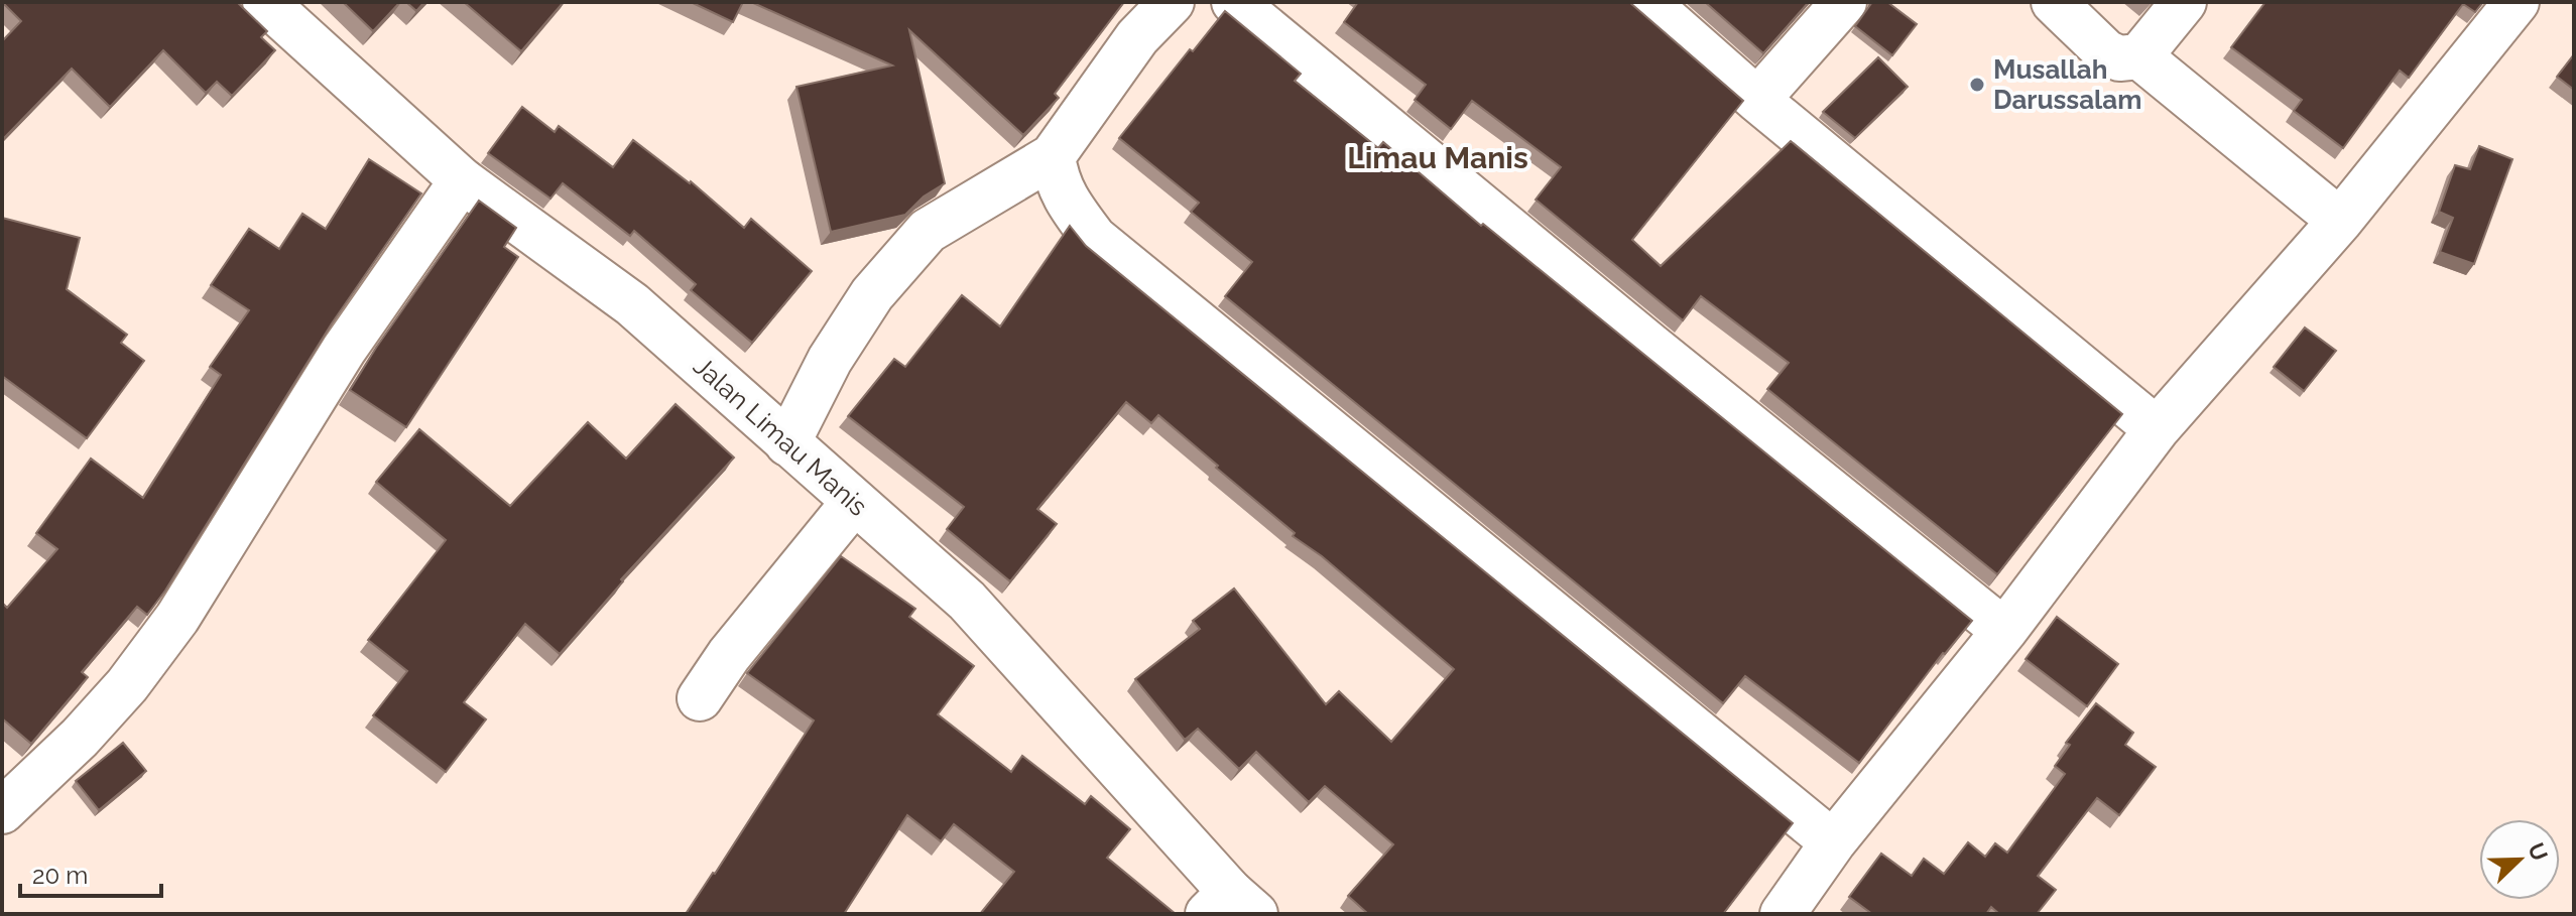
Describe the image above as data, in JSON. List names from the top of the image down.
{
  "streets": {
    "street": ["Jalan Limau Manis"]
  },
  "districts": ["Limau Manis"],
  "places": ["Musallah Darussalam"],
  "scale_bar": "20 m",
  "north": "top right"
}
